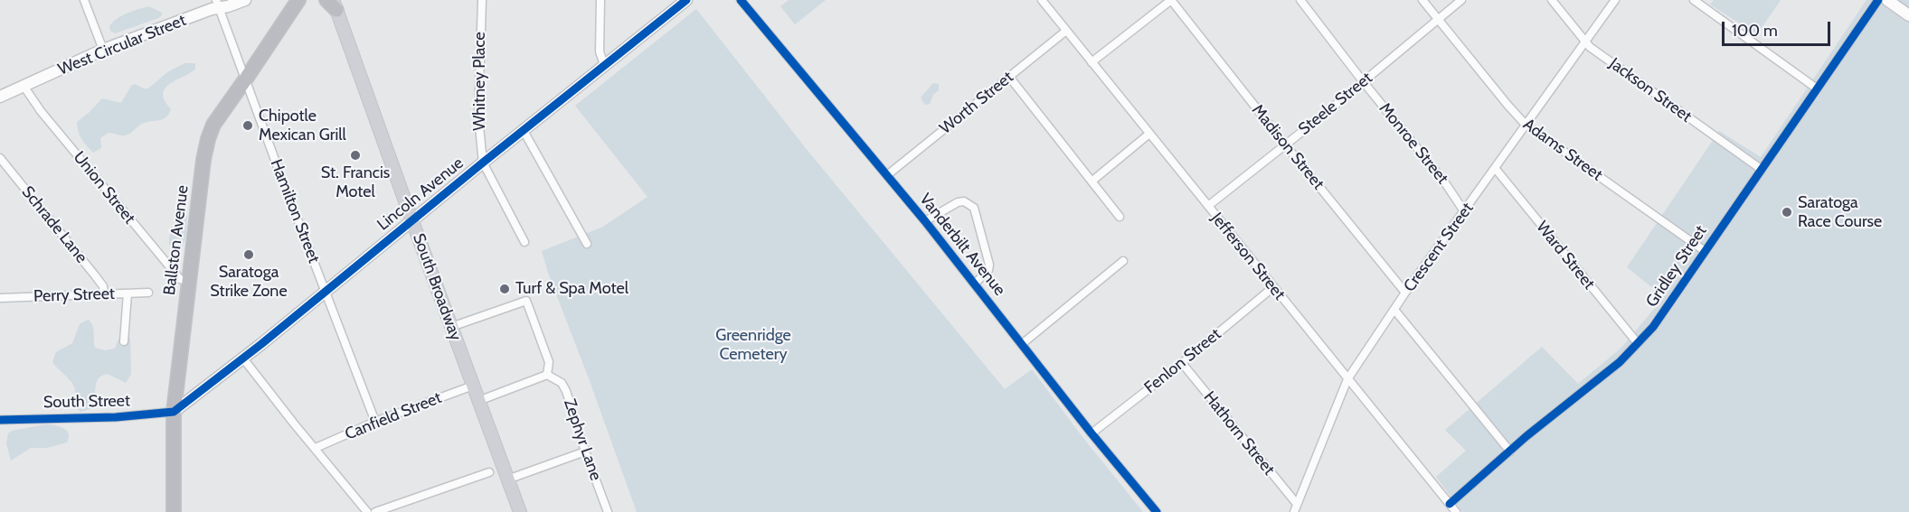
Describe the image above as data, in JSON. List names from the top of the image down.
{
  "streets": {
    "highway": ["Ballston Avenue"],
    "main road": ["South Broadway"],
    "street": [
      "West Circular Street",
      "Whitney Place",
      "Jackson Street",
      "Worth Street",
      "Steele Street",
      "Monroe Street",
      "Madison Street",
      "Adams Street",
      "Union Street",
      "Lincoln Avenue",
      "Hamilton Street",
      "Schrade Lane",
      "Vanderbilt Avenue",
      "Crescent Street",
      "Ward Street",
      "Jefferson Street",
      "Gridley Street",
      "Perry Street",
      "Fenlon Street",
      "South Street",
      "Canfield Street",
      "Hathorn Street",
      "Zephyr Lane"
    ]
  },
  "crossings": [
    ["West Circular Street", "Union Street"],
    ["West Circular Street", "Hamilton Street"],
    ["Whitney Place", "Lincoln Avenue"],
    ["Jackson Street", "Crescent Street"],
    ["Jackson Street", "Gridley Street"],
    ["Worth Street", "Vanderbilt Avenue"],
    ["Worth Street", "Jefferson Street"],
    ["Steele Street", "Monroe Street"],
    ["Steele Street", "Madison Street"],
    ["Steele Street", "Adams Street"],
    ["Steele Street", "Jefferson Street"],
    ["Monroe Street", "Crescent Street"],
    ["Madison Street", "Crescent Street"],
    ["Adams Street", "Crescent Street"],
    ["Adams Street", "Gridley Street"],
    ["Union Street", "Ballston Avenue"],
    ["Lincoln Avenue", "Hamilton Street"],
    ["Lincoln Avenue", "Ballston Avenue"],
    ["Lincoln Avenue", "South Broadway"],
    ["Lincoln Avenue", "South Street"],
    ["Hamilton Street", "Ballston Avenue"],
    ["Hamilton Street", "Canfield Street"],
    ["Schrade Lane", "Perry Street"],
    ["Ballston Avenue", "South Street"],
    ["Vanderbilt Avenue", "Fenlon Street"],
    ["Crescent Street", "Ward Street"],
    ["Crescent Street", "Jefferson Street"],
    ["Crescent Street", "Hathorn Street"],
    ["Ward Street", "Gridley Street"],
    ["Jefferson Street", "Gridley Street"],
    ["Jefferson Street", "Fenlon Street"],
    ["South Broadway", "Canfield Street"],
    ["Fenlon Street", "Hathorn Street"]
  ],
  "parks": ["Greenridge Cemetery"],
  "places": [
    "Chipotle Mexican Grill",
    "St. Francis Motel",
    "Saratoga Race Course",
    "Saratoga Strike Zone",
    "Turf & Spa Motel"
  ],
  "scale_bar": "100 m"
}
